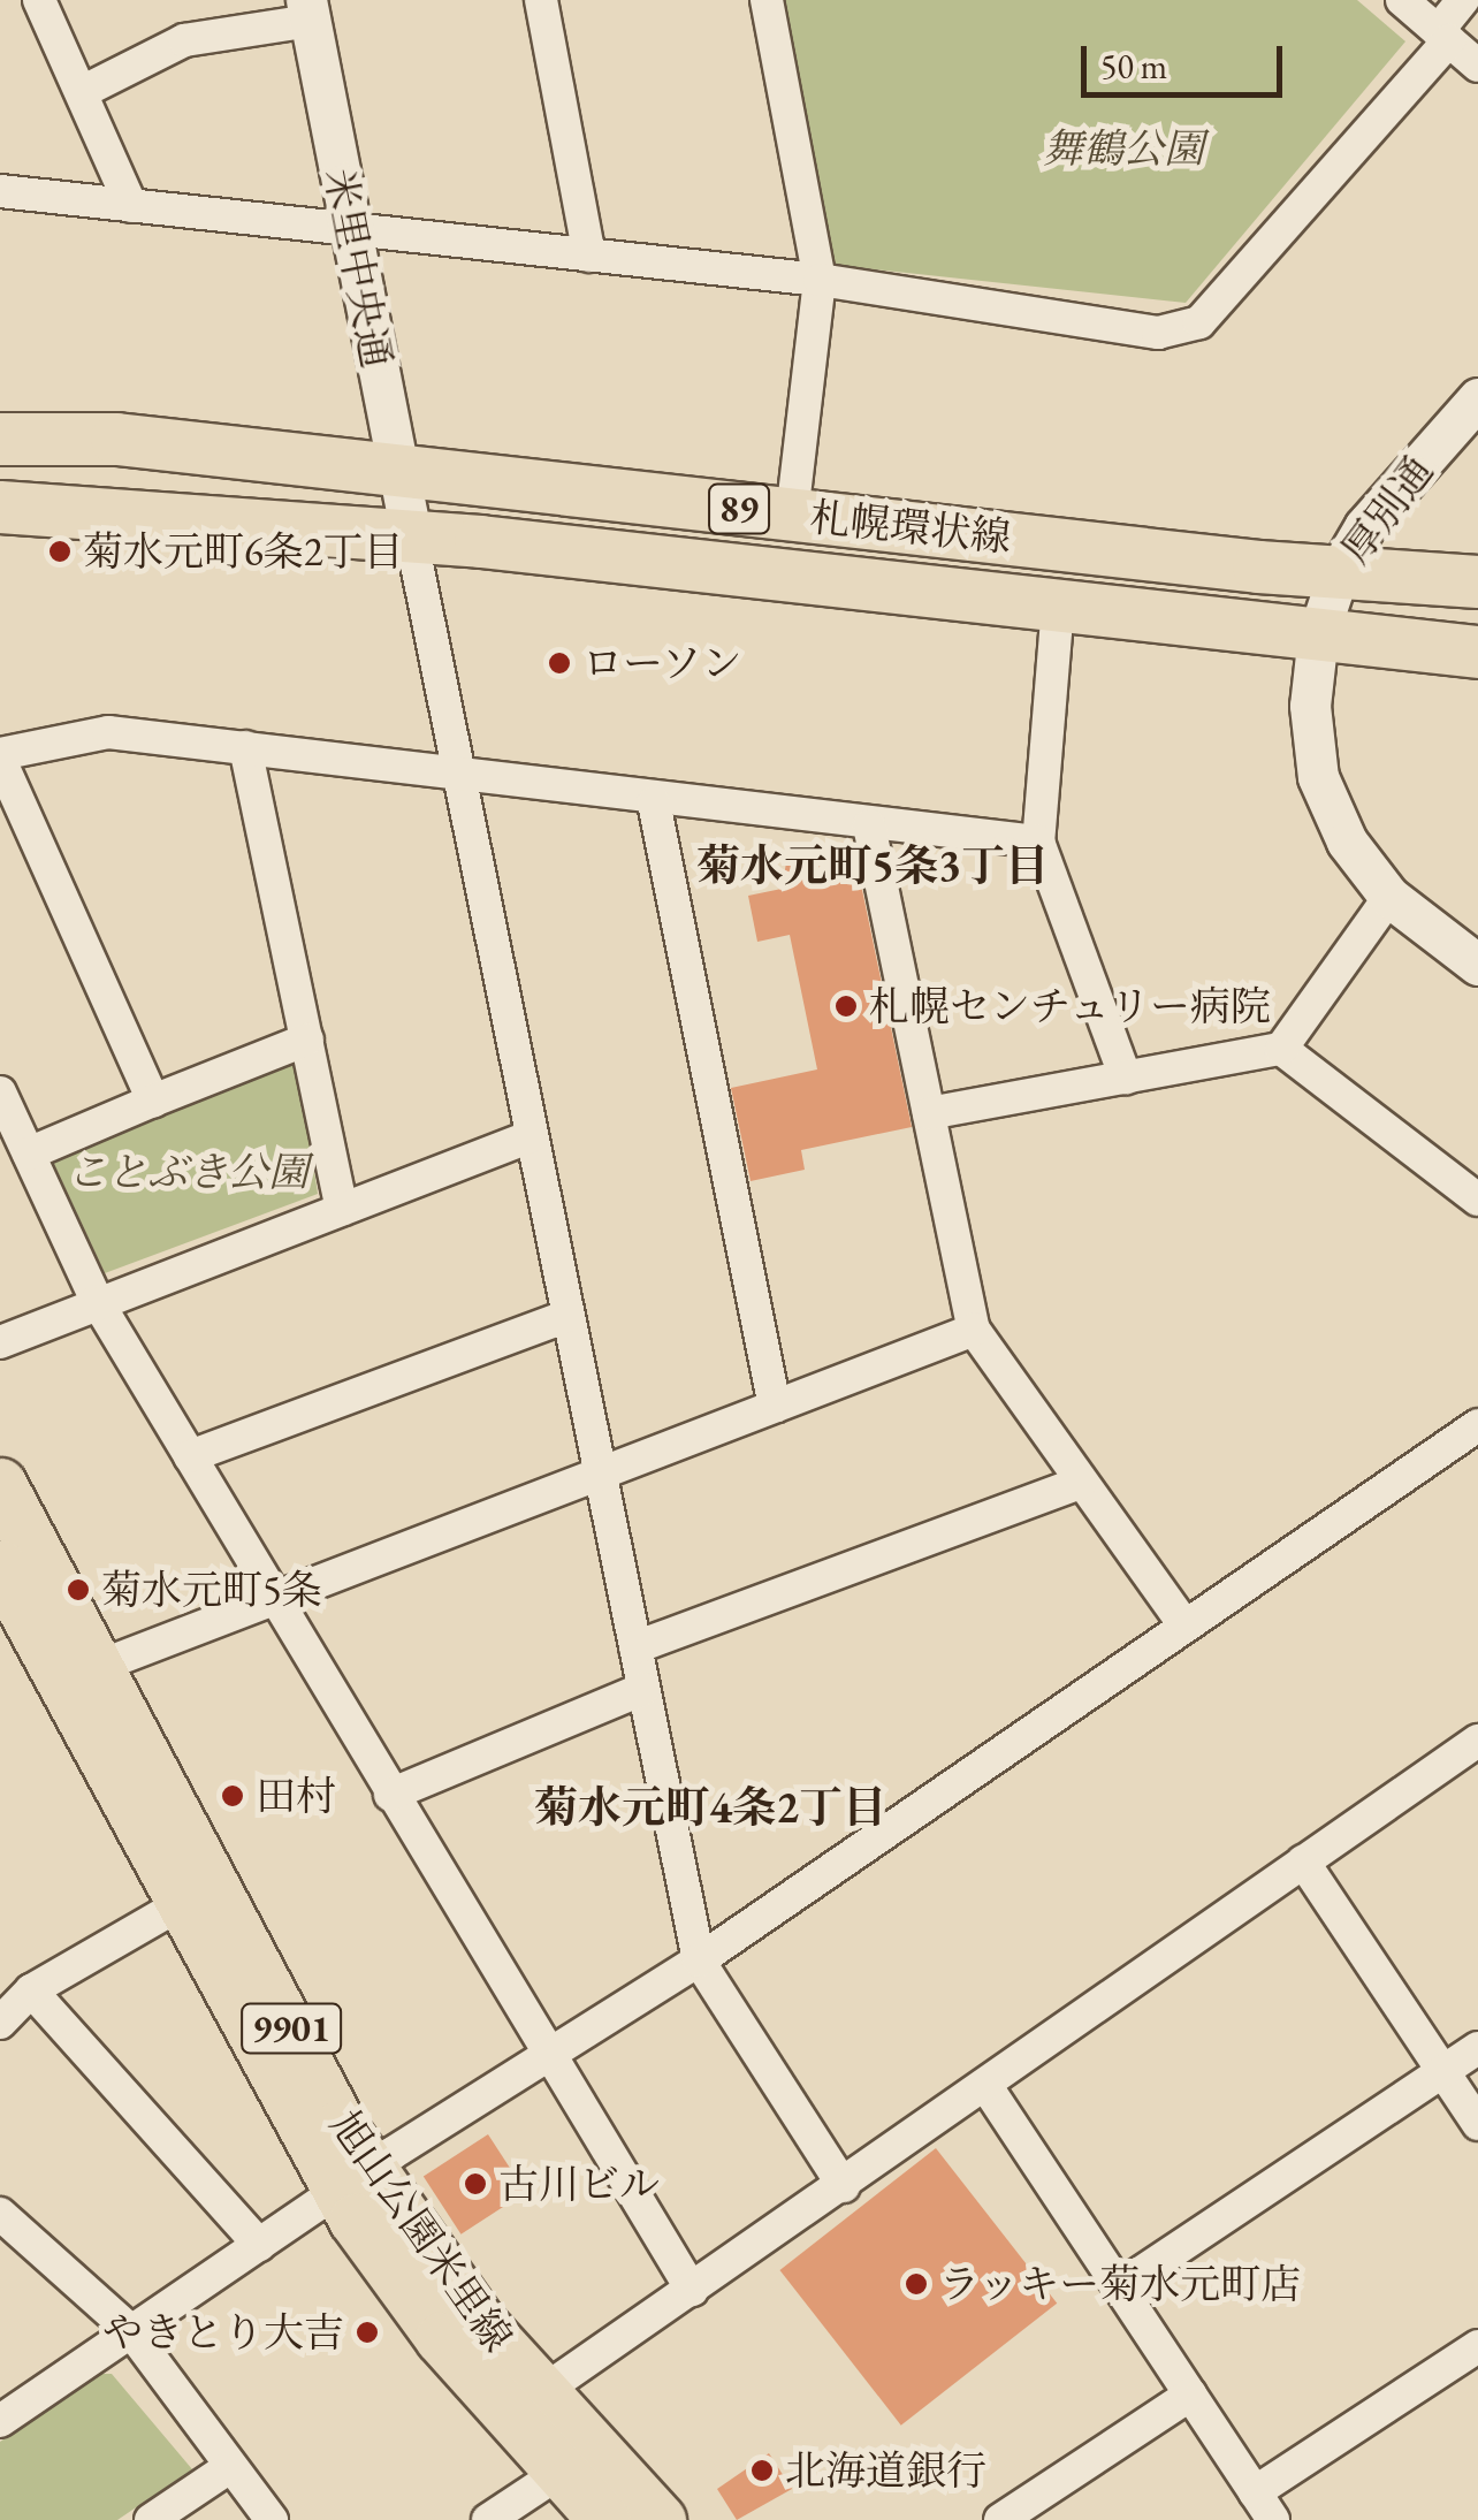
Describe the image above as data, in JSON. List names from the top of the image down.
{
  "streets": {
    "main road": [
      "89",
      "札幌環状線",
      "9901",
      "旭山公園米里線"
    ],
    "street": ["米里中央通", "厚別通"]
  },
  "crossings": [
    ["米里中央通", "札幌環状線"],
    ["厚別通", "札幌環状線"]
  ],
  "districts": ["菊水元町5条3丁目", "菊水元町4条2丁目"],
  "parks": ["舞鶴公園", "ことぶき公園"],
  "places": [
    "菊水元町6条2丁目",
    "ローソン",
    "札幌センチュリー病院",
    "菊水元町5条",
    "田村",
    "古川ビル",
    "ラッキー菊水元町店",
    "やきとり大吉",
    "北海道銀行"
  ],
  "scale_bar": "50 m"
}
